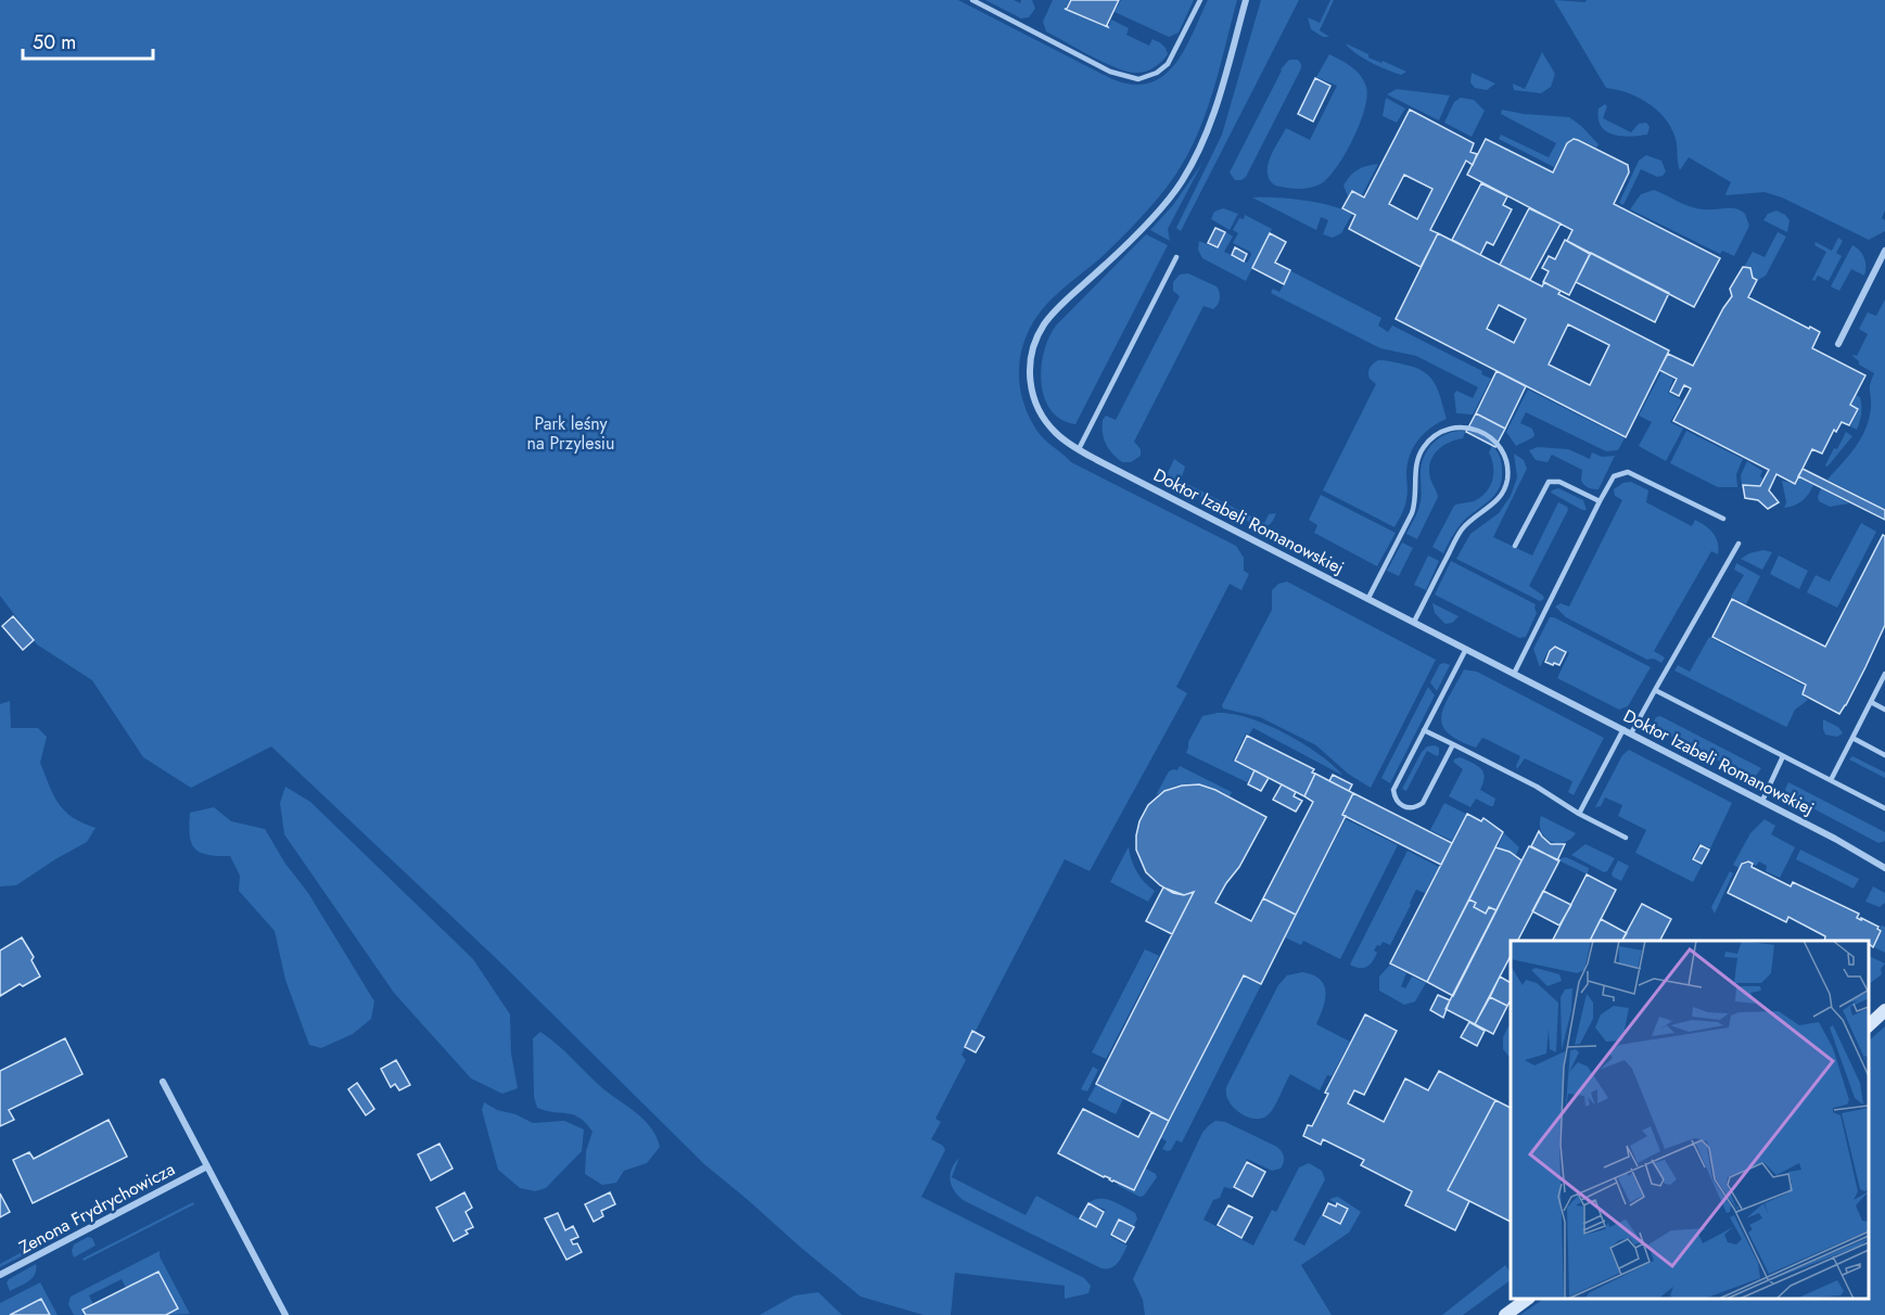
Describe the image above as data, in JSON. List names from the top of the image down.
{
  "streets": {
    "street": ["Doktor Izabeli Romanowskiej", "Zenona Frydrychowicza"]
  },
  "parks": ["Park leśny na Przylesiu"],
  "scale_bar": "50 m"
}
